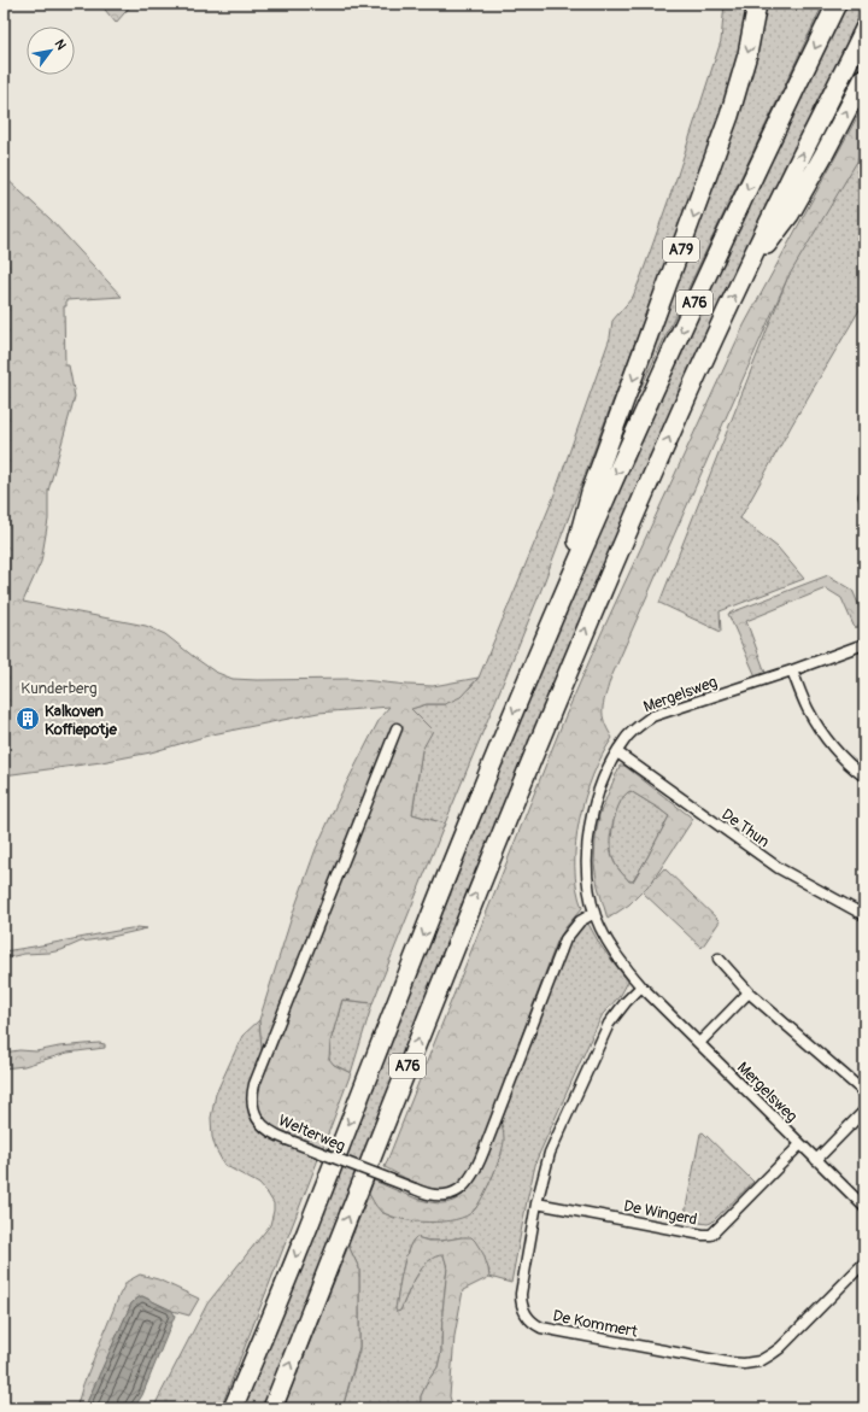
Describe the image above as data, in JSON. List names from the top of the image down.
{
  "streets": {
    "highway": ["A79", "A76"],
    "street": [
      "Mergelsweg",
      "De Thun",
      "Welterweg",
      "De Wingerd",
      "De Kommert"
    ]
  },
  "crossings": [
    ["A79", "A76"],
    ["Mergelsweg", "De Thun"],
    ["Mergelsweg", "Welterweg"],
    ["Mergelsweg", "De Wingerd"],
    ["Mergelsweg", "De Kommert"],
    ["De Wingerd", "De Kommert"]
  ],
  "parks": ["Kunderberg"],
  "places": {
    "building": ["Kalkoven Koffiepotje"]
  },
  "north": "top right"
}
